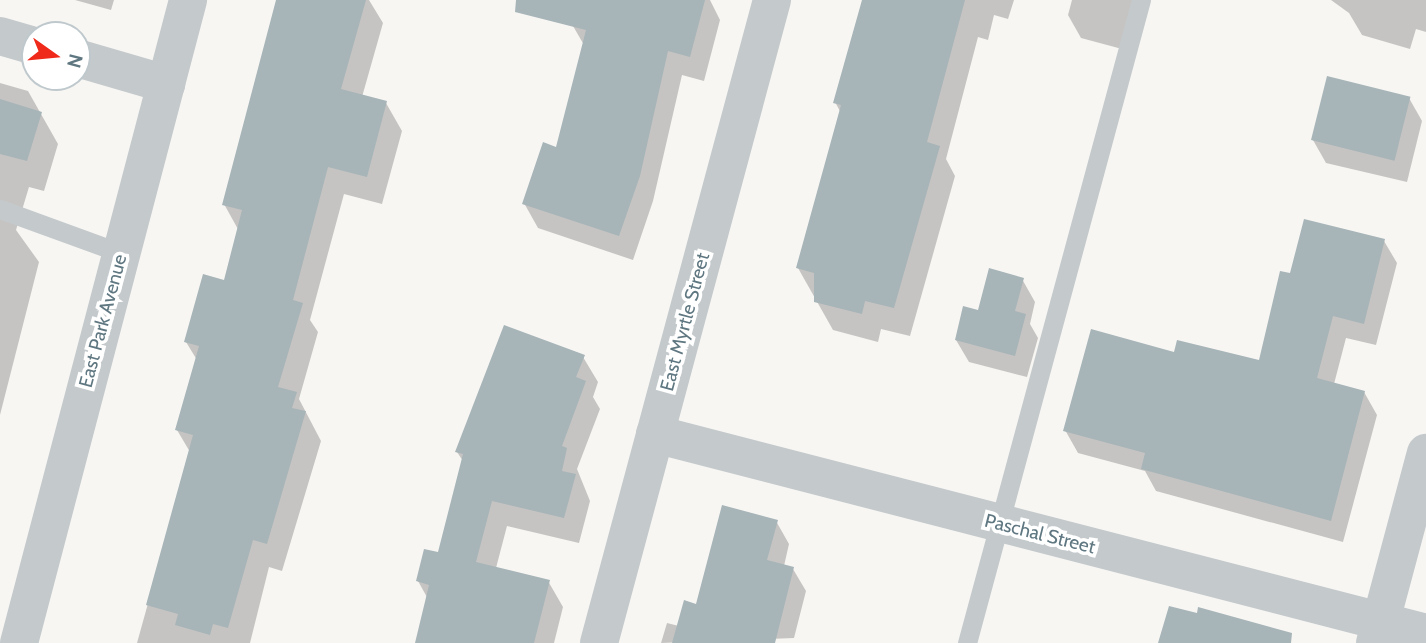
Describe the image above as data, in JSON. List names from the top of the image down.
{
  "streets": {
    "street": ["East Park Avenue", "East Myrtle Street", "Paschal Street"]
  },
  "crossings": [
    ["East Myrtle Street", "Paschal Street"]
  ],
  "north": "right"
}
